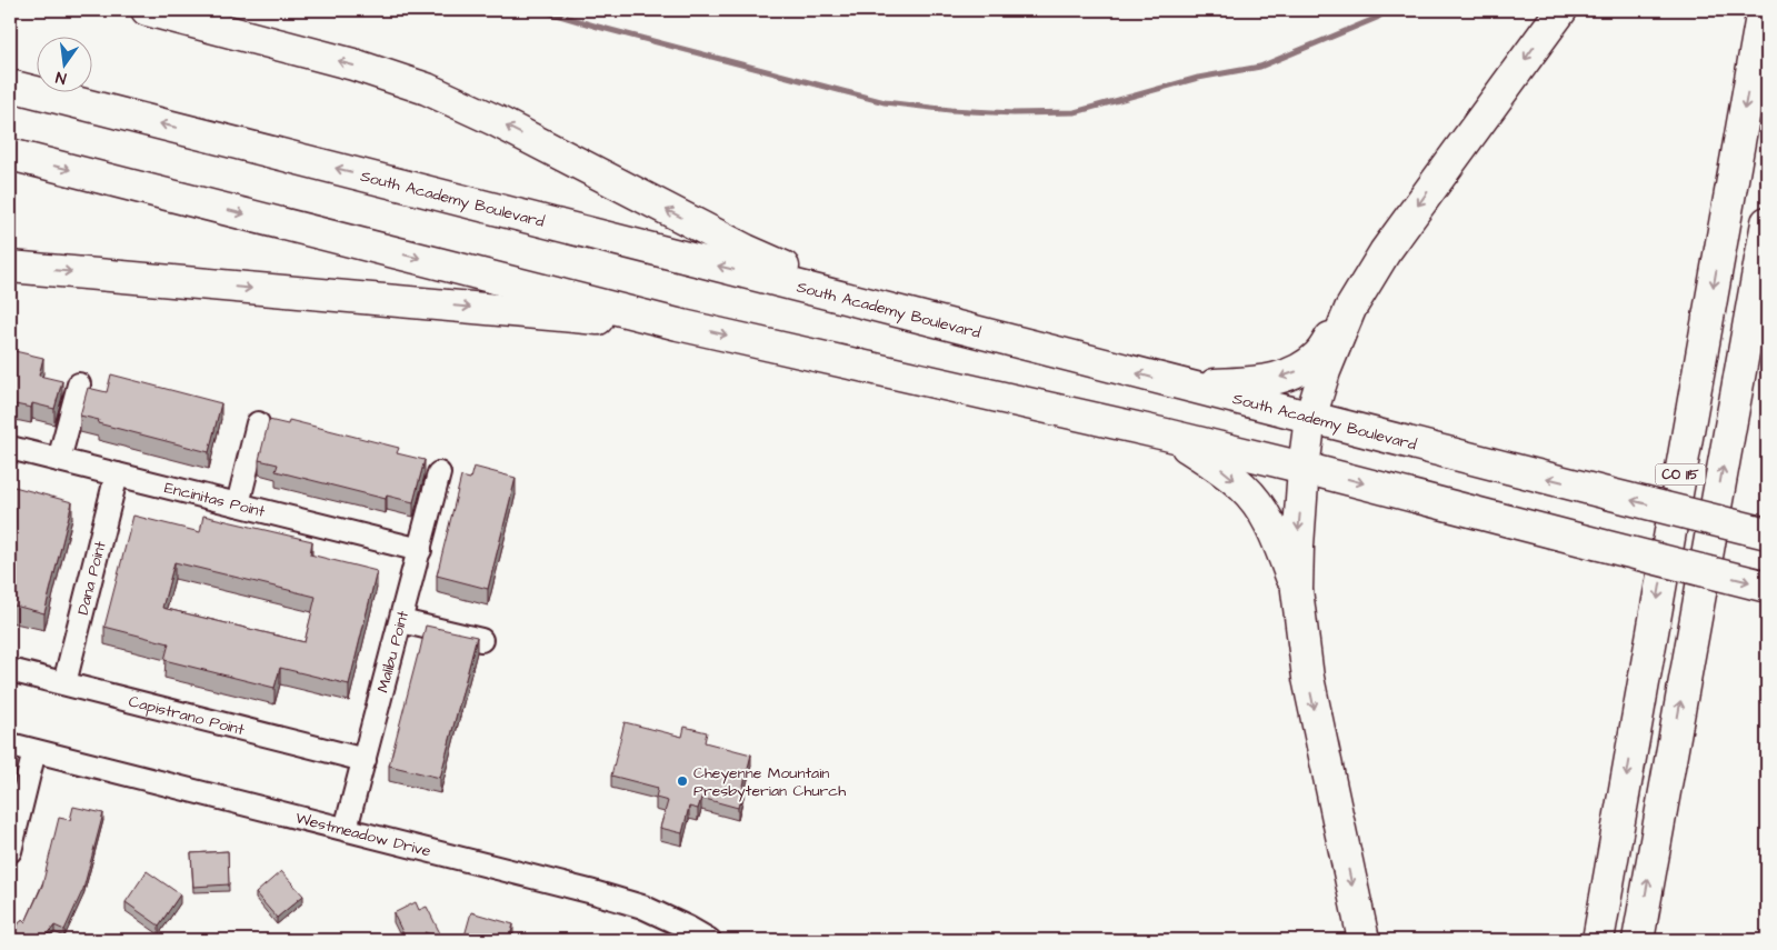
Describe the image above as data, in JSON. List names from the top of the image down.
{
  "streets": {
    "highway": ["South Academy Boulevard", "CO 115"],
    "street": [
      "Encinitas Point",
      "Dana Point",
      "Malibu Point",
      "Capistrano Point",
      "Westmeadow Drive"
    ]
  },
  "crossings": [
    ["Encinitas Point", "Dana Point"],
    ["Encinitas Point", "Malibu Point"],
    ["Dana Point", "Capistrano Point"],
    ["Malibu Point", "Capistrano Point"],
    ["Malibu Point", "Westmeadow Drive"]
  ],
  "places": ["Cheyenne Mountain Presbyterian Church"],
  "north": "bottom"
}
